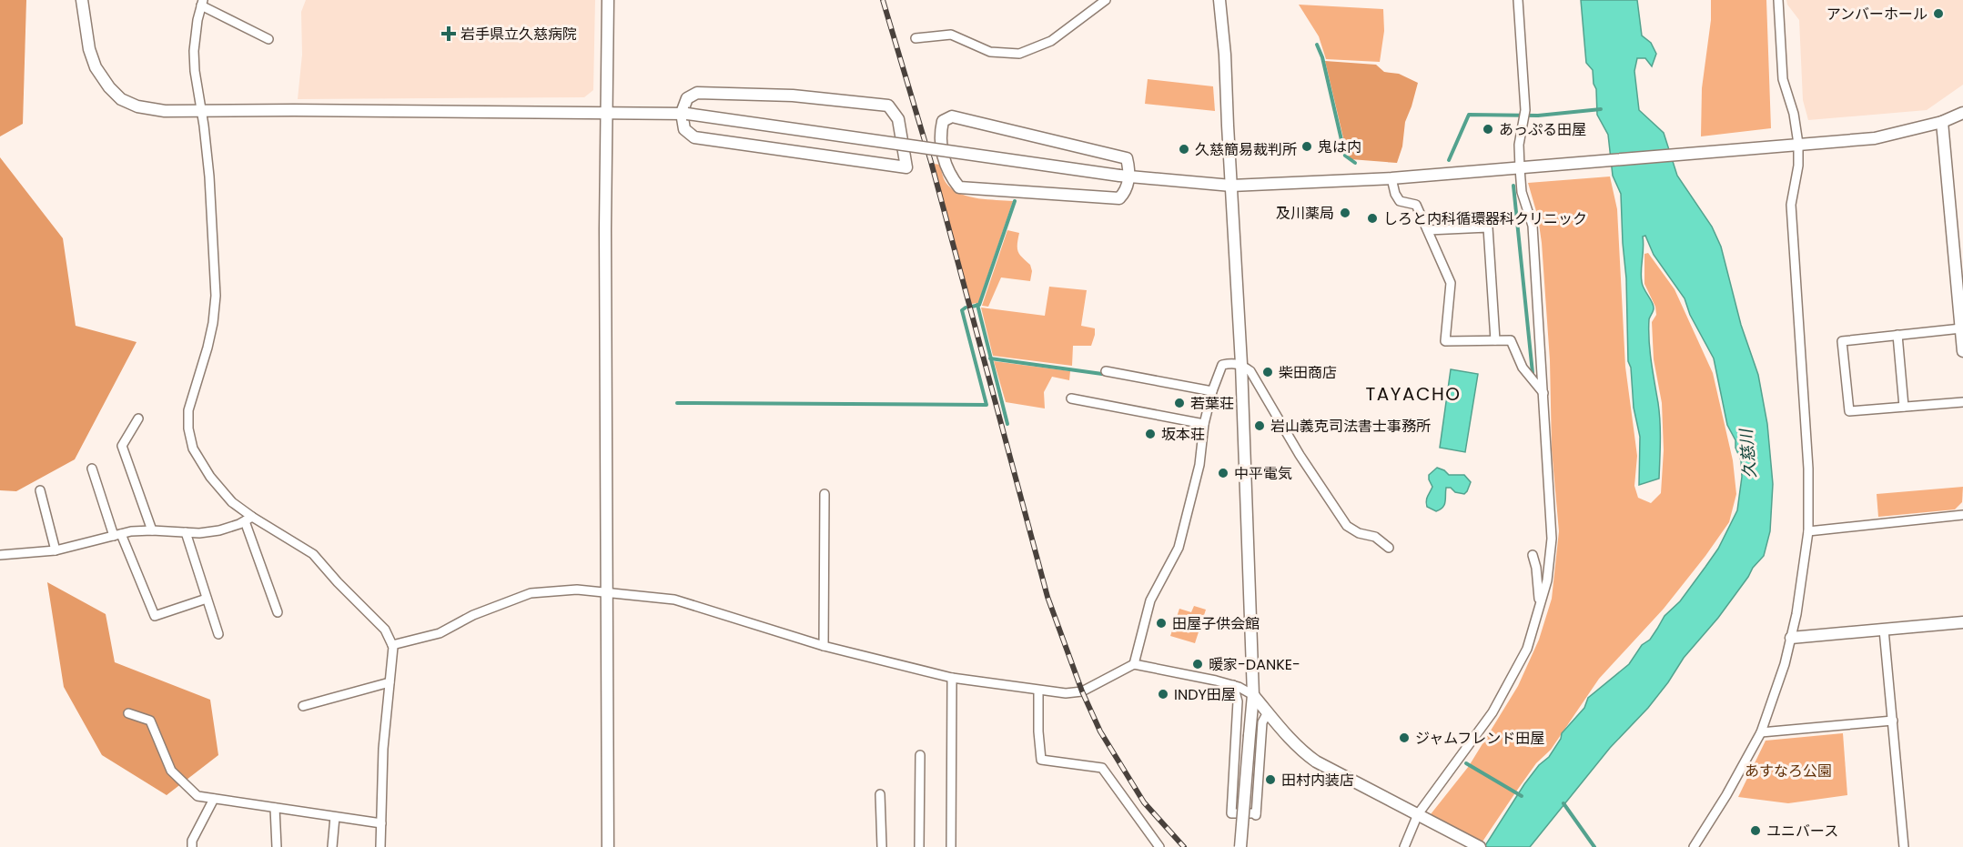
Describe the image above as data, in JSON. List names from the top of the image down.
{
  "districts": ["TAYACHO"],
  "water": ["久慈川"],
  "parks": ["あすなろ公園"],
  "places": {
    "other": [
      "アンバーホール",
      "あっぷる田屋",
      "鬼は内",
      "久慈簡易裁判所",
      "及川薬局",
      "しろと内科循環器科クリニック",
      "柴田商店",
      "若葉荘",
      "岩山義克司法書士事務所",
      "坂本荘",
      "中平電気",
      "田屋子供会館",
      "暖家-DANKE-",
      "INDY田屋",
      "ジャムフレンド田屋",
      "田村内装店",
      "ユニバース"
    ],
    "health": ["岩手県立久慈病院"]
  }
}
